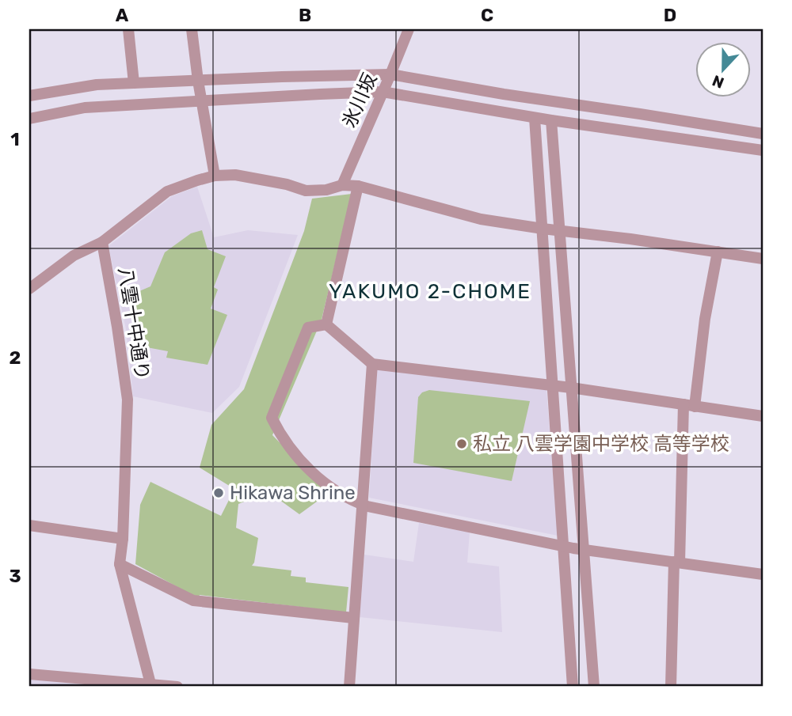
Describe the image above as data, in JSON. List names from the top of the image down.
{
  "streets": {
    "street": ["氷川坂", "八雲十中通り"]
  },
  "districts": ["YAKUMO 2-CHOME"],
  "places": ["私立 八雲学園中学校 高等学校", "Hikawa Shrine"],
  "north": "bottom",
  "grid": {
    "columns": [
      "A",
      "B",
      "C",
      "D"
    ],
    "rows": ["1", "2", "3"]
  }
}
